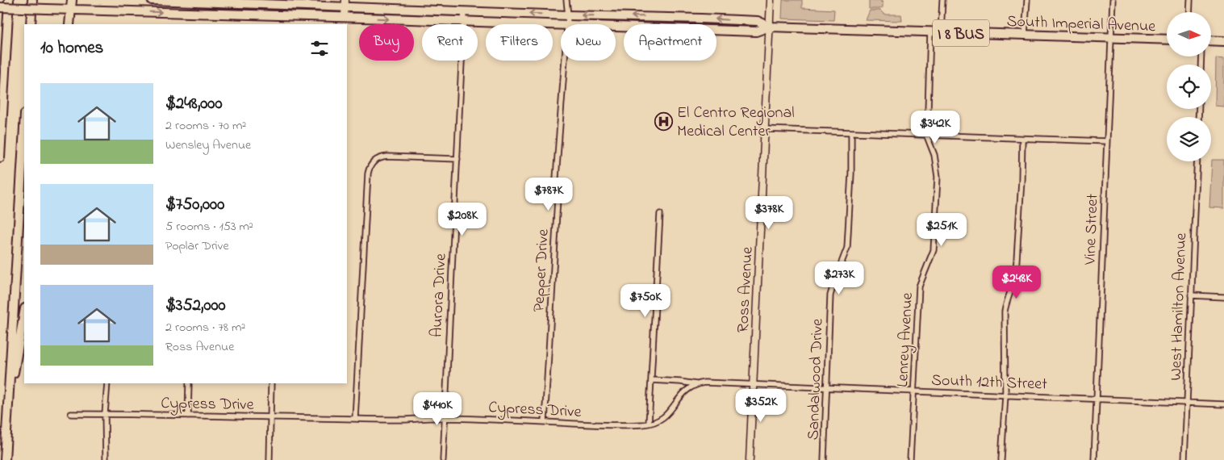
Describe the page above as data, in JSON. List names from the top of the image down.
{
  "streets": {
    "highway": ["South Imperial Avenue", "I 8 BUS"],
    "street": [
      "Vine Street",
      "Pepper Drive",
      "Ross Avenue",
      "Aurora Drive",
      "West Hamilton Avenue",
      "Lenrey Avenue",
      "Sandalwood Drive",
      "South 12th Street",
      "Cypress Drive"
    ]
  },
  "crossings": [
    ["South Imperial Avenue", "Vine Street"],
    ["South Imperial Avenue", "Pepper Drive"],
    ["South Imperial Avenue", "Ross Avenue"],
    ["South Imperial Avenue", "Aurora Drive"],
    ["South Imperial Avenue", "Lenrey Avenue"],
    ["Vine Street", "South 12th Street"],
    ["Pepper Drive", "Cypress Drive"],
    ["Ross Avenue", "South 12th Street"],
    ["Aurora Drive", "Cypress Drive"],
    ["West Hamilton Avenue", "South 12th Street"],
    ["Lenrey Avenue", "South 12th Street"],
    ["Sandalwood Drive", "South 12th Street"]
  ],
  "places": {
    "hospital": ["El Centro Regional Medical Center"]
  },
  "north": "right",
  "page": {
    "chip": [
      "Buy",
      "Rent",
      "Filters",
      "New",
      "Apartment"
    ],
    "heading": "10 homes",
    "list": [
      {
        "name": "$248,000",
        "note": "2 rooms · 70 m² · Wensley Avenue"
      },
      {
        "name": "$750,000",
        "note": "5 rooms · 153 m² · Poplar Drive"
      },
      {
        "name": "$352,000",
        "note": "2 rooms · 78 m² · Ross Avenue"
      }
    ],
    "price": [
      "$342K",
      "$787K",
      "$378K",
      "$208K",
      "$251K",
      "$273K",
      "$248K",
      "$750K",
      "$352K",
      "$440K"
    ]
  }
}
